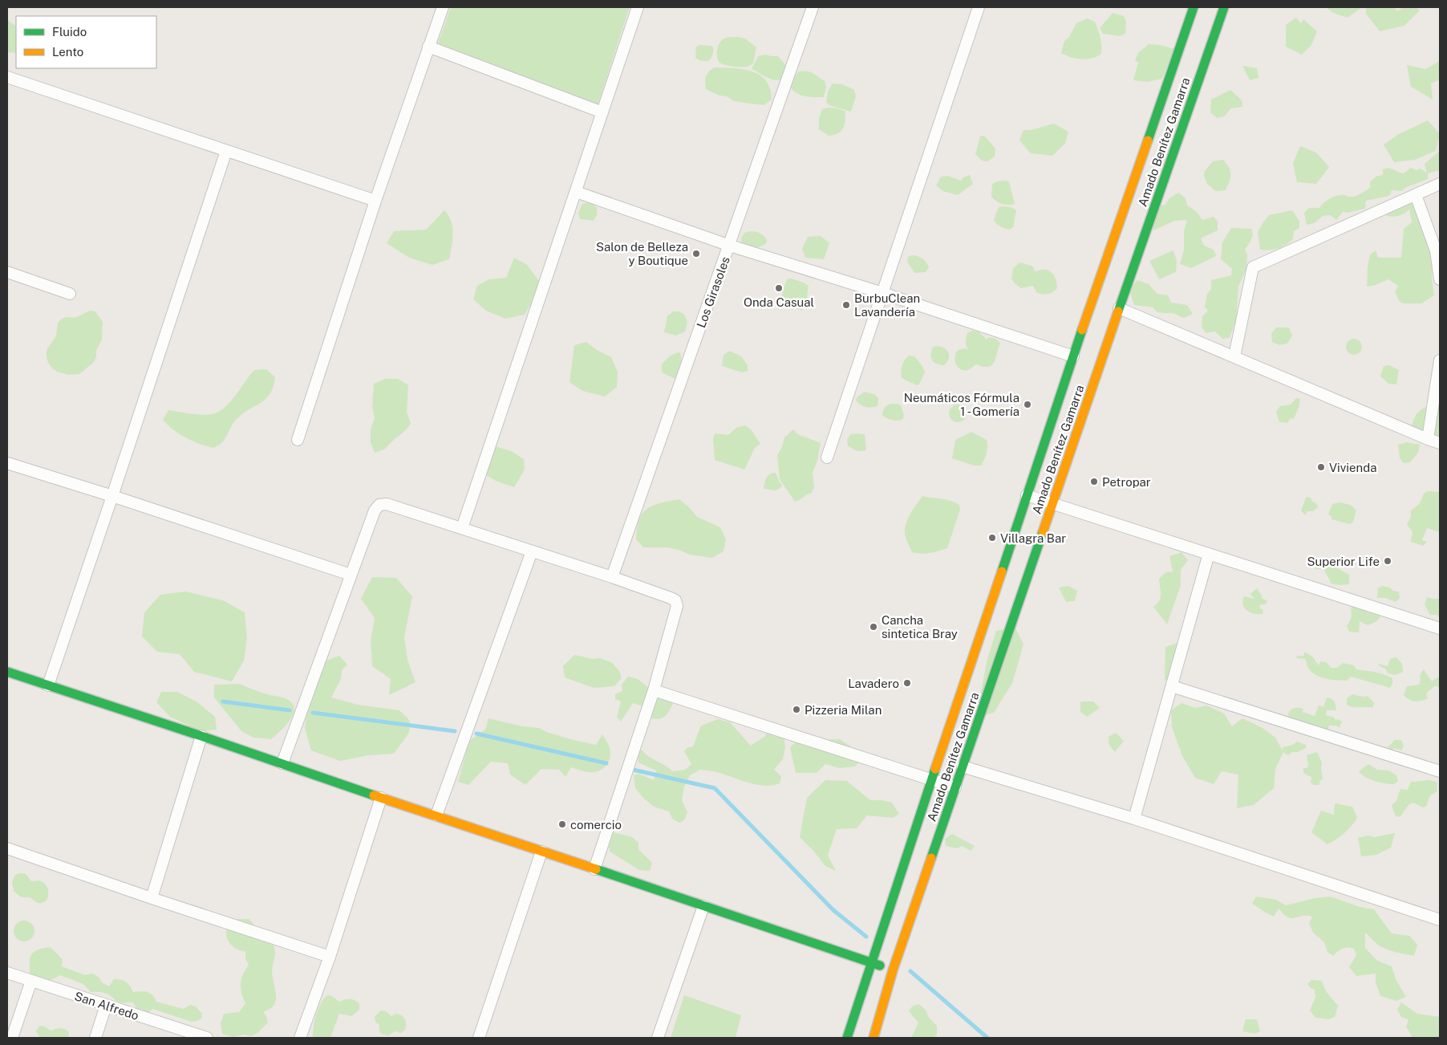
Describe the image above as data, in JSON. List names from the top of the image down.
{
  "streets": {
    "main road": ["Amado Benítez Gamarra"],
    "street": ["Los Girasoles", "San Alfredo"]
  },
  "places": [
    "Salon de Belleza y Boutique",
    "Onda Casual",
    "BurbuClean Lavandería",
    "Neumáticos Fórmula 1 - Gomería",
    "Vivienda",
    "Petropar",
    "Villagra Bar",
    "Superior Life",
    "Cancha sintetica Bray",
    "Lavadero",
    "Pizzeria Milan",
    "comercio"
  ],
  "legend": ["Fluido", "Lento"]
}
